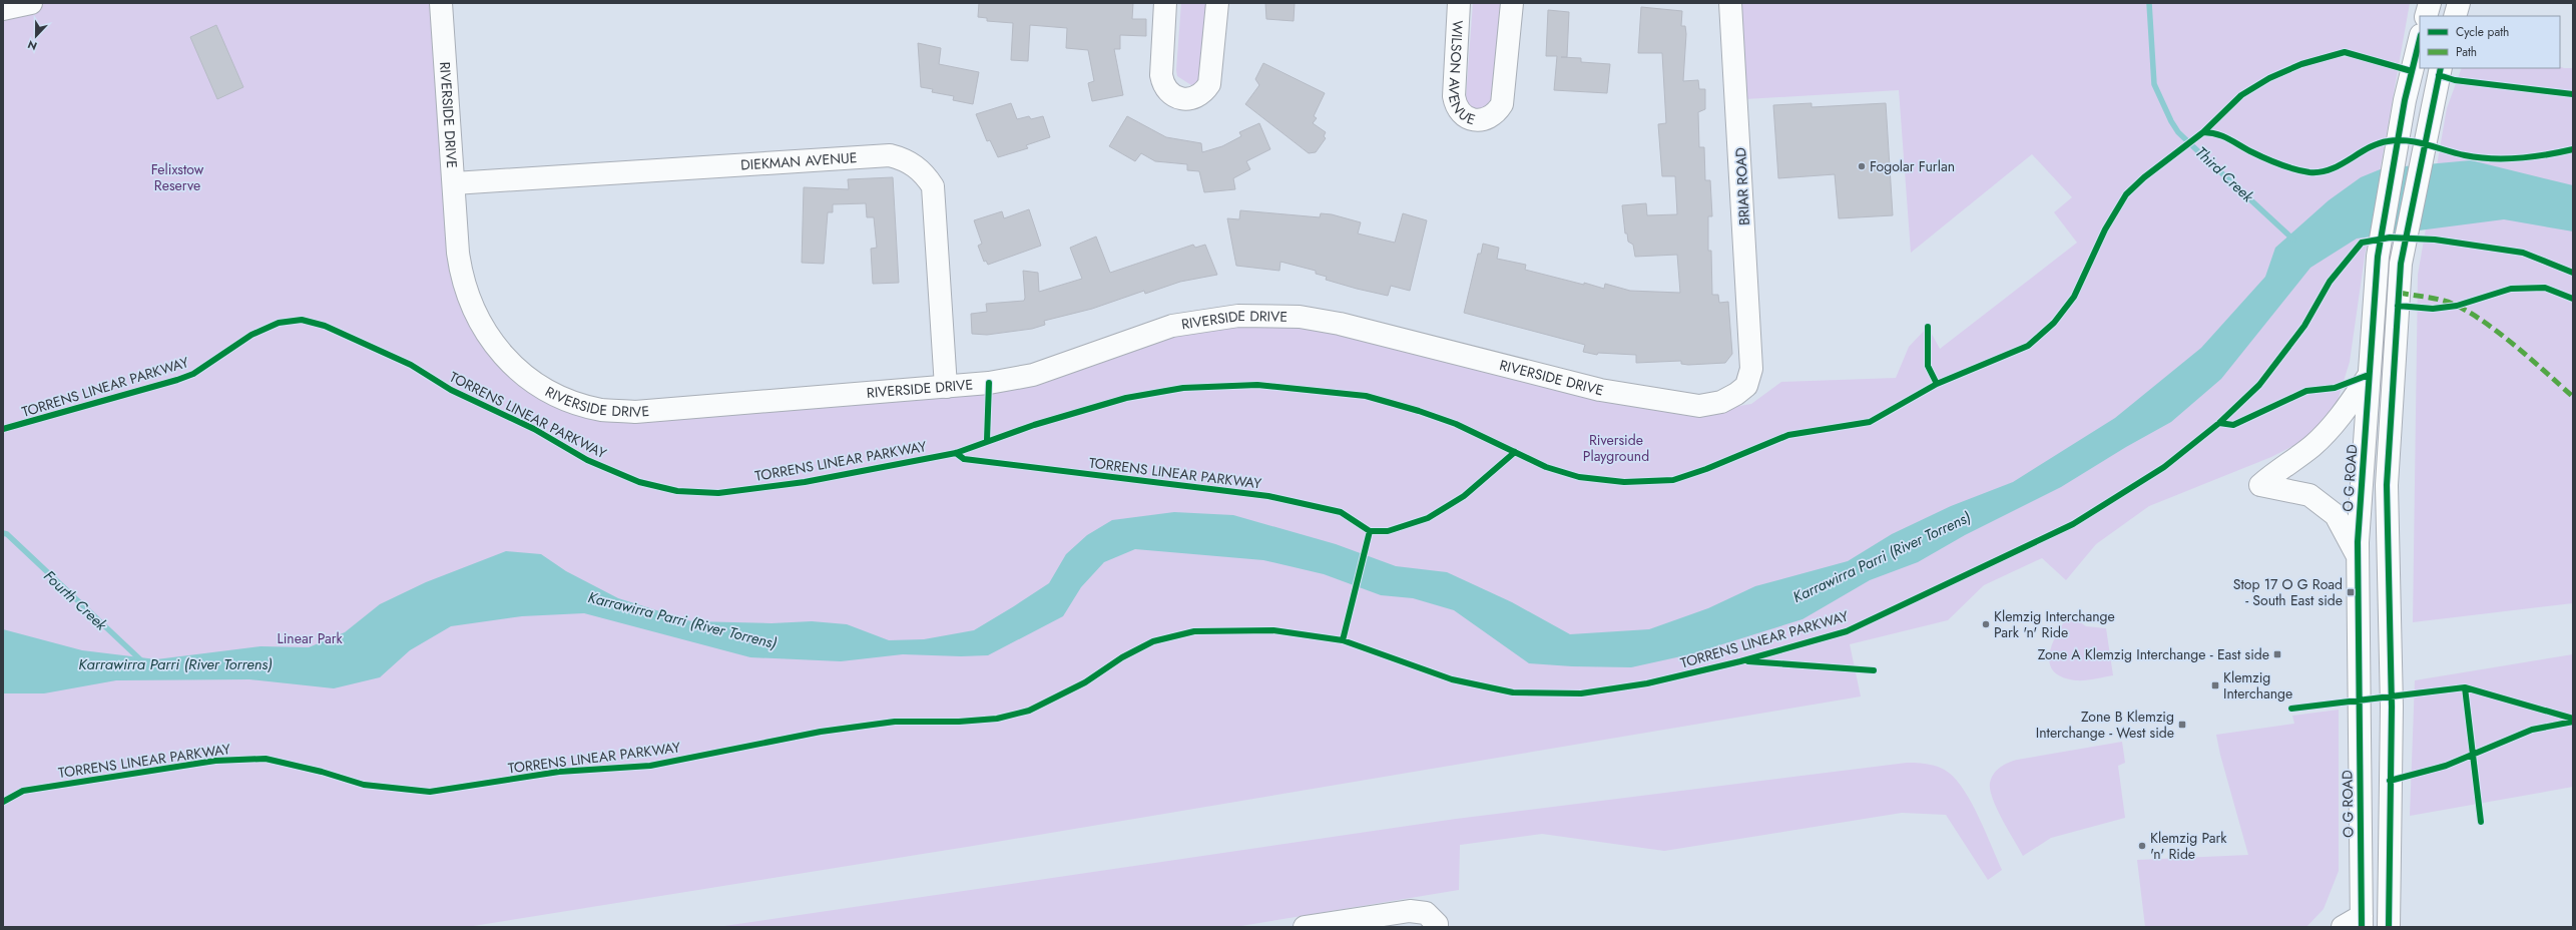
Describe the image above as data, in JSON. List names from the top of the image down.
{
  "streets": {
    "street": [
      "WILSON AVENUE",
      "RIVERSIDE DRIVE",
      "DIEKMAN AVENUE",
      "BRIAR ROAD",
      "O G ROAD"
    ],
    "cycle path": ["TORRENS LINEAR PARKWAY"]
  },
  "crossings": [
    ["RIVERSIDE DRIVE", "DIEKMAN AVENUE"],
    ["RIVERSIDE DRIVE", "BRIAR ROAD"]
  ],
  "water": ["Third Creek", "Karrawirra Parri (River Torrens)", "Fourth Creek"],
  "parks": ["Felixstow Reserve", "Riverside Playground", "Linear Park"],
  "places": {
    "other": ["Fogolar Furlan", "Klemzig Interchange Park 'n' Ride", "Klemzig Park 'n' Ride"],
    "transit": [
      "Stop 17 O G Road - South East side",
      "Zone A Klemzig Interchange - East side",
      "Klemzig Interchange",
      "Zone B Klemzig Interchange - West side"
    ]
  },
  "legend": ["Cycle path", "Path"],
  "north": "bottom"
}
